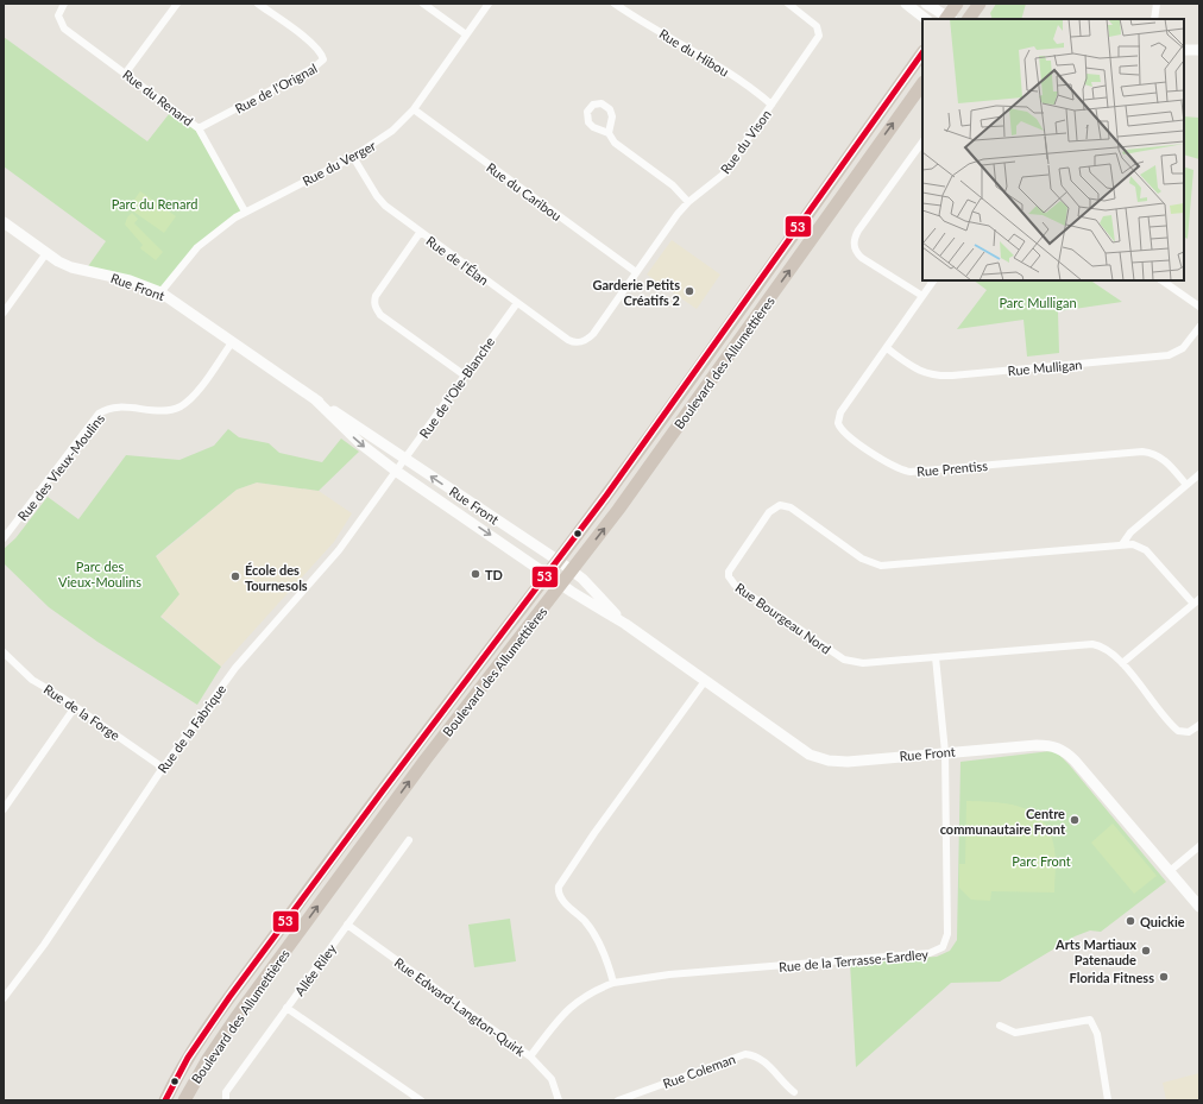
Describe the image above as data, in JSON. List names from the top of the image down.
{
  "streets": {
    "highway": ["Boulevard des Allumettières"],
    "street": [
      "Rue du Hibou",
      "Rue de l'Orignal",
      "Rue du Renard",
      "Rue du Vison",
      "Rue du Verger",
      "Rue du Caribou",
      "Rue de l'Élan",
      "Rue Front",
      "Rue Mulligan",
      "Rue de l'Oie-Blanche",
      "Rue des Vieux-Moulins",
      "Rue Prentiss",
      "Rue Bourgeau Nord",
      "Rue de la Forge",
      "Rue de la Fabrique",
      "Rue de la Terrasse-Eardley",
      "Allée Riley",
      "Rue Edward-Langton-Quirk",
      "Rue Coleman"
    ]
  },
  "crossings": [
    ["Rue du Hibou", "Rue du Vison"],
    ["Rue de l'Orignal", "Rue du Renard"],
    ["Rue du Renard", "Rue du Verger"],
    ["Rue du Vison", "Rue du Caribou"],
    ["Rue du Vison", "Rue de l'Élan"],
    ["Rue du Verger", "Rue du Caribou"],
    ["Rue du Verger", "Rue de l'Élan"],
    ["Rue du Verger", "Rue Front"],
    ["Rue de l'Élan", "Rue de l'Oie-Blanche"],
    ["Rue Front", "Boulevard des Allumettières"],
    ["Rue Front", "Rue de l'Oie-Blanche"],
    ["Rue Front", "Rue des Vieux-Moulins"],
    ["Rue Front", "Rue de la Fabrique"],
    ["Rue Front", "Rue de la Terrasse-Eardley"],
    ["Rue Mulligan", "Rue Prentiss"],
    ["Rue de l'Oie-Blanche", "Rue de la Fabrique"],
    ["Rue Bourgeau Nord", "Rue de la Terrasse-Eardley"],
    ["Rue de la Forge", "Rue de la Fabrique"],
    ["Rue de la Terrasse-Eardley", "Rue Edward-Langton-Quirk"],
    ["Allée Riley", "Rue Edward-Langton-Quirk"]
  ],
  "parks": [
    "Parc du Renard",
    "Parc Mulligan",
    "Parc des Vieux-Moulins",
    "Parc Front"
  ],
  "places": [
    "Garderie Petits Créatifs 2",
    "TD",
    "École des Tournesols",
    "Centre communautaire Front",
    "Quickie",
    "Arts Martiaux Patenaude",
    "Florida Fitness"
  ],
  "lines": ["transit line 53"]
}
